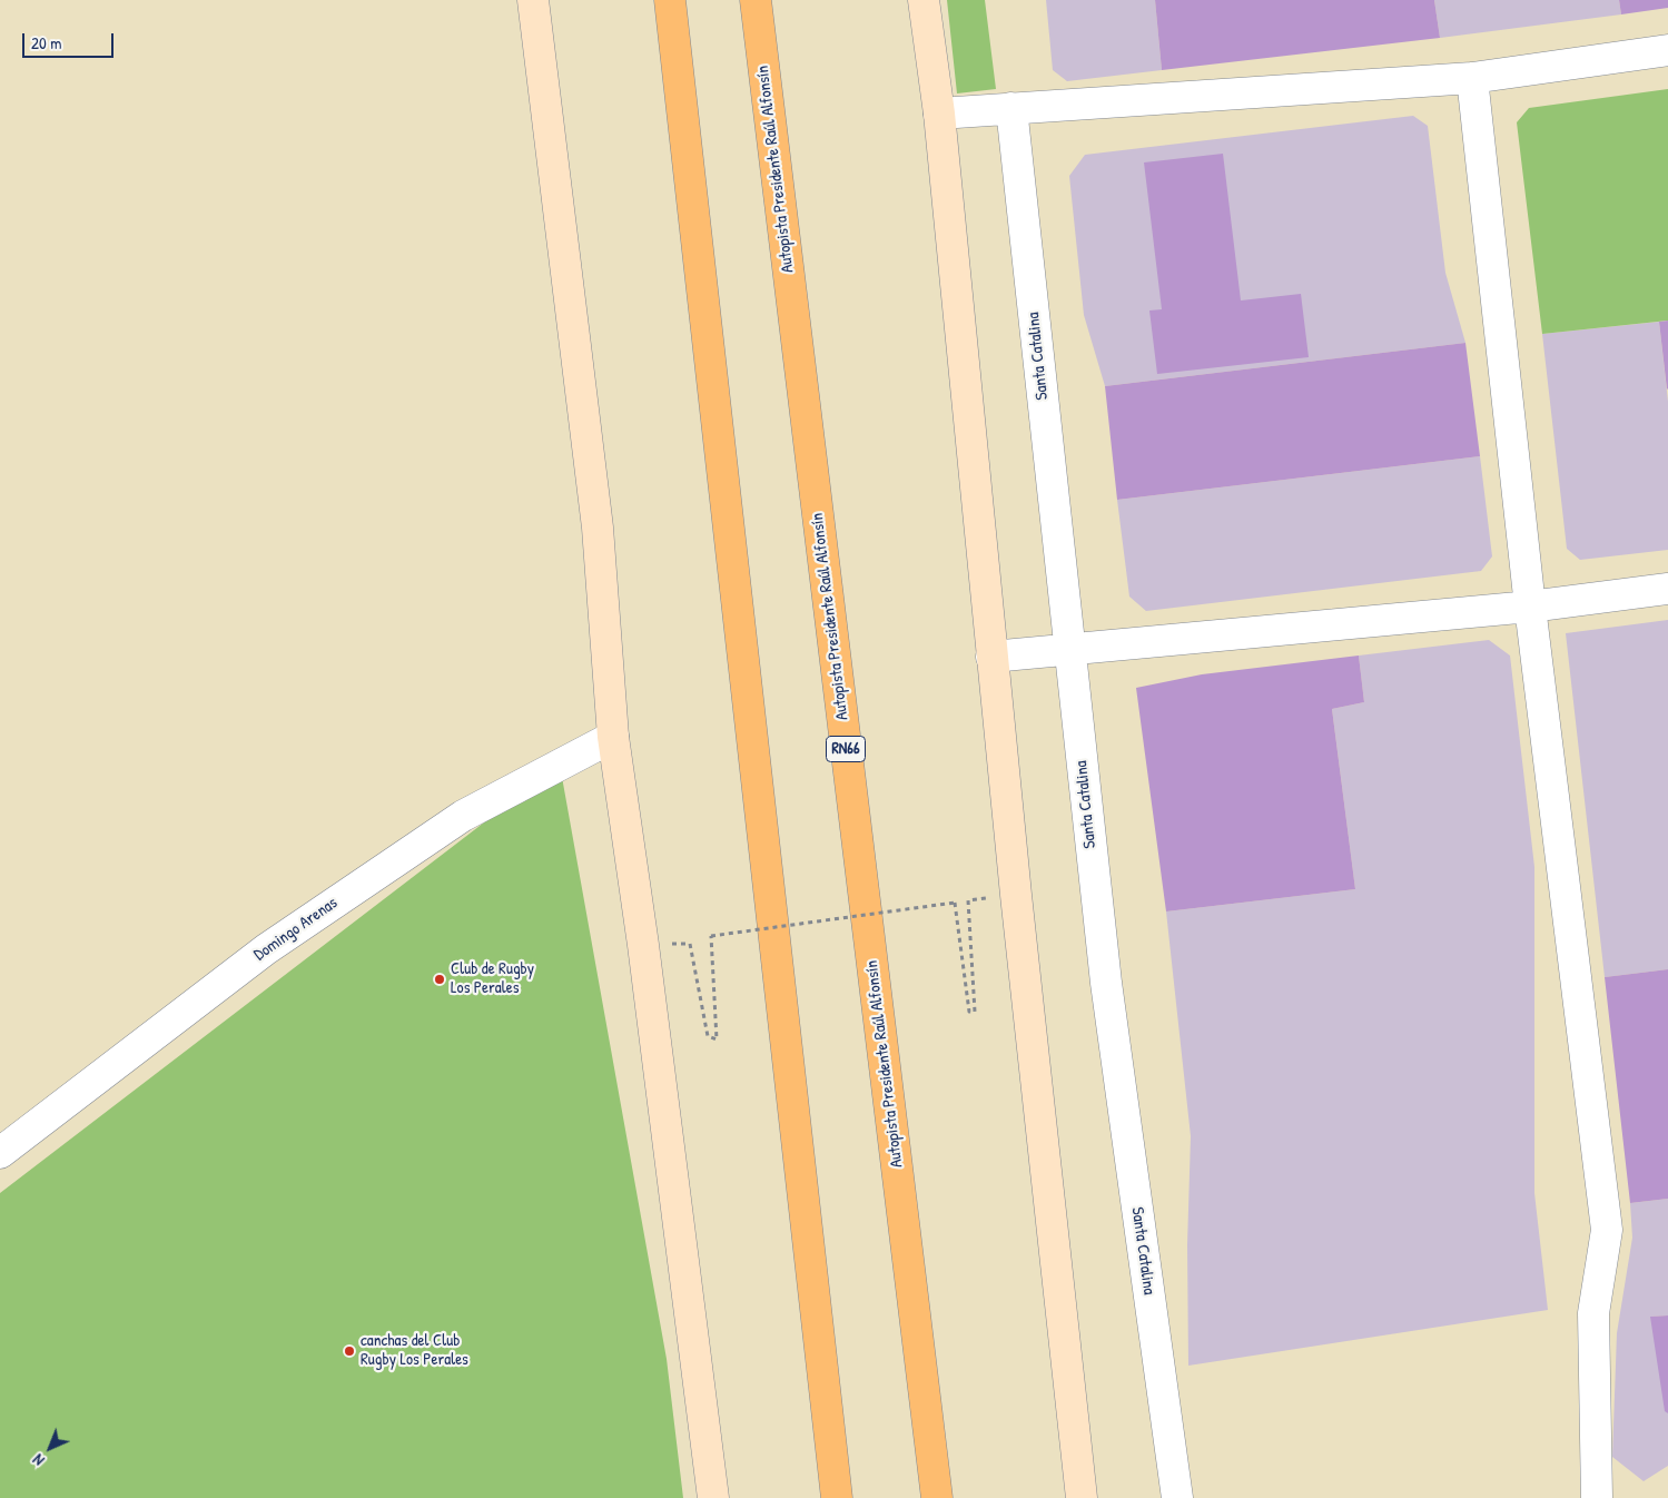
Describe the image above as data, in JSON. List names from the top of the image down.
{
  "streets": {
    "highway": ["Autopista Presidente Raúl Alfonsín", "RN66"],
    "street": ["Santa Catalina", "Domingo Arenas"]
  },
  "places": ["Club de Rugby Los Perales", "canchas del Club Rugby Los Perales"],
  "scale_bar": "20 m",
  "north": "bottom left"
}
